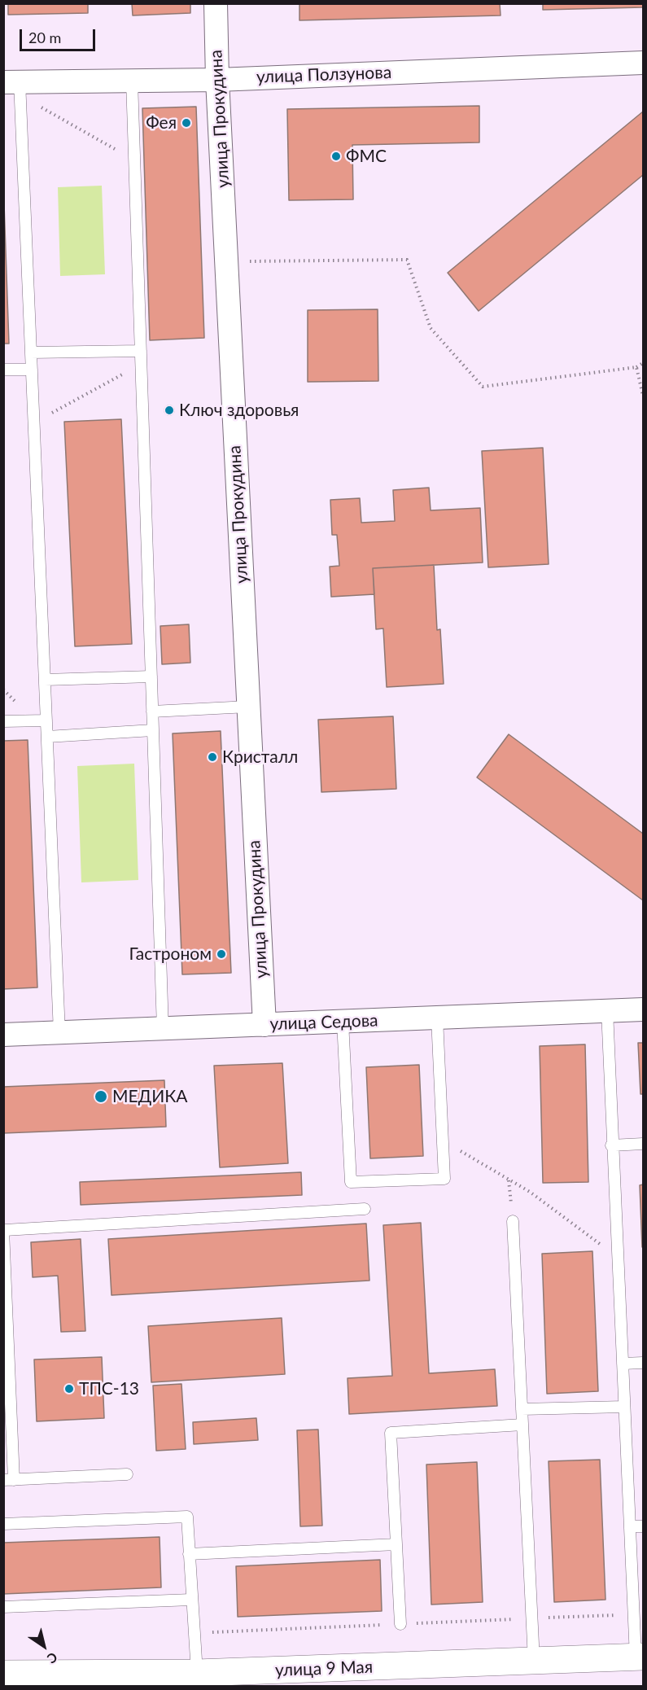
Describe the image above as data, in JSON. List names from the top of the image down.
{
  "streets": {
    "main road": ["улица 9 Мая"],
    "street": ["улица Ползунова", "улица Прокудина", "улица Седова"]
  },
  "crossings": [
    ["улица Ползунова", "улица Прокудина"],
    ["улица Прокудина", "улица Седова"]
  ],
  "places": [
    "Фея",
    "ФМС",
    "Ключ здоровья",
    "Кристалл",
    "Гастроном",
    "МЕДИКА",
    "ТПС-13"
  ],
  "scale_bar": "20 m",
  "north": "bottom right"
}
